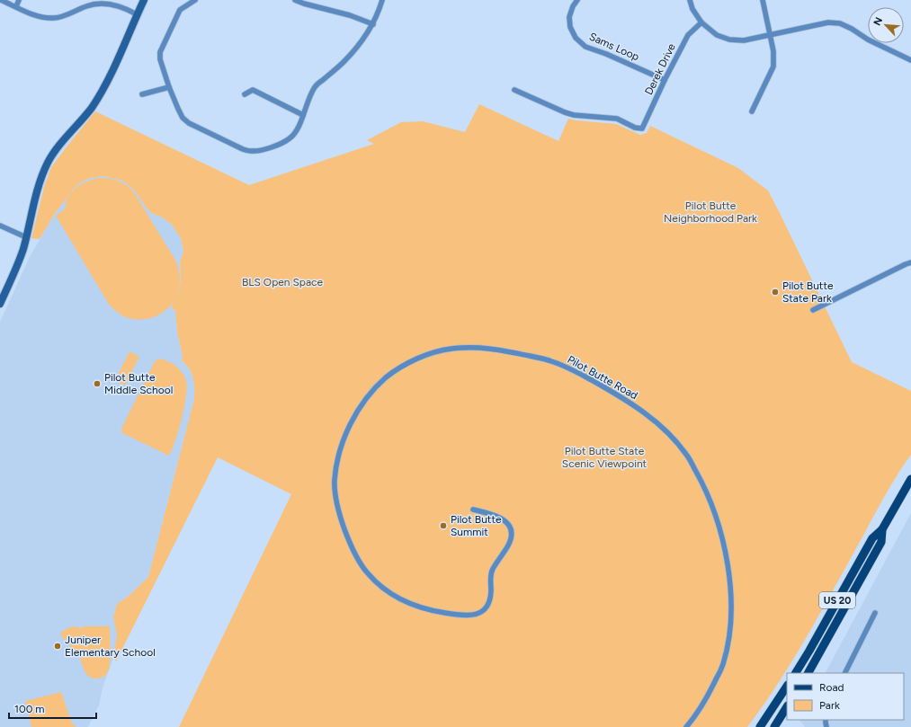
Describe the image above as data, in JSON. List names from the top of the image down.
{
  "streets": {
    "main road": ["US 20"],
    "street": ["Sams Loop", "Derek Drive", "Pilot Butte Road"]
  },
  "crossings": [
    ["Sams Loop", "Derek Drive"]
  ],
  "parks": ["Pilot Butte Neighborhood Park", "BLS Open Space", "Pilot Butte State Scenic Viewpoint"],
  "places": [
    "Pilot Butte State Park",
    "Pilot Butte Middle School",
    "Pilot Butte Summit",
    "Juniper Elementary School"
  ],
  "legend": ["Road", "Park"],
  "scale_bar": "100 m",
  "north": "top left"
}
